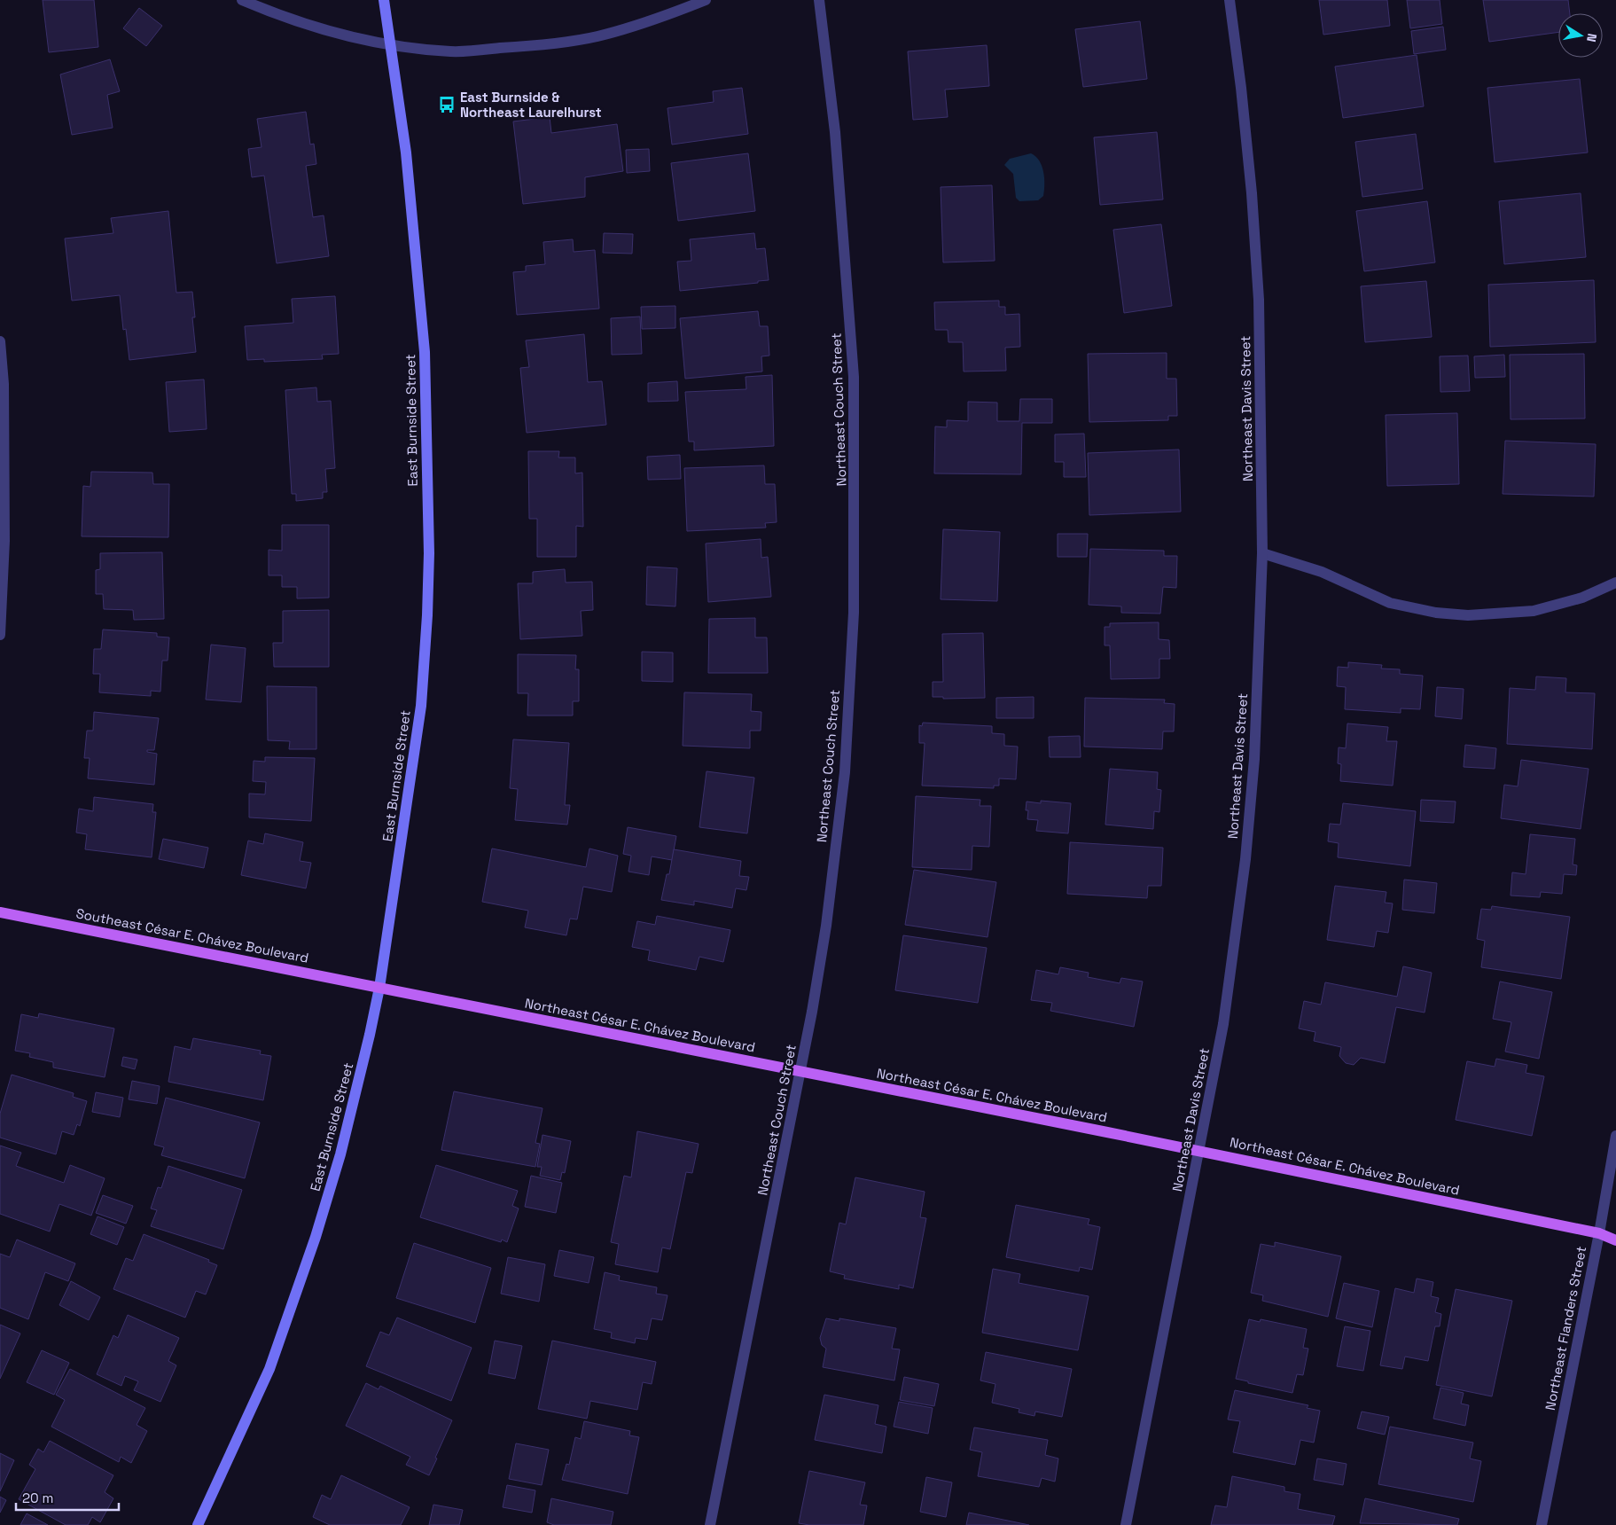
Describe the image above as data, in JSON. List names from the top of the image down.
{
  "streets": {
    "main road": ["East Burnside Street", "Southeast César E. Chávez Boulevard", "Northeast César E. Chávez Boulevard"],
    "street": ["Northeast Davis Street", "Northeast Couch Street", "Northeast Flanders Street"]
  },
  "crossings": [
    ["Northeast Davis Street", "Northeast César E. Chávez Boulevard"],
    ["Northeast Couch Street", "Northeast César E. Chávez Boulevard"],
    ["East Burnside Street", "Southeast César E. Chávez Boulevard"],
    ["East Burnside Street", "Northeast César E. Chávez Boulevard"],
    ["Southeast César E. Chávez Boulevard", "Northeast César E. Chávez Boulevard"],
    ["Northeast César E. Chávez Boulevard", "Northeast Flanders Street"]
  ],
  "places": {
    "bus stop": ["East Burnside & Northeast Laurelhurst"]
  },
  "scale_bar": "20 m",
  "north": "right"
}
